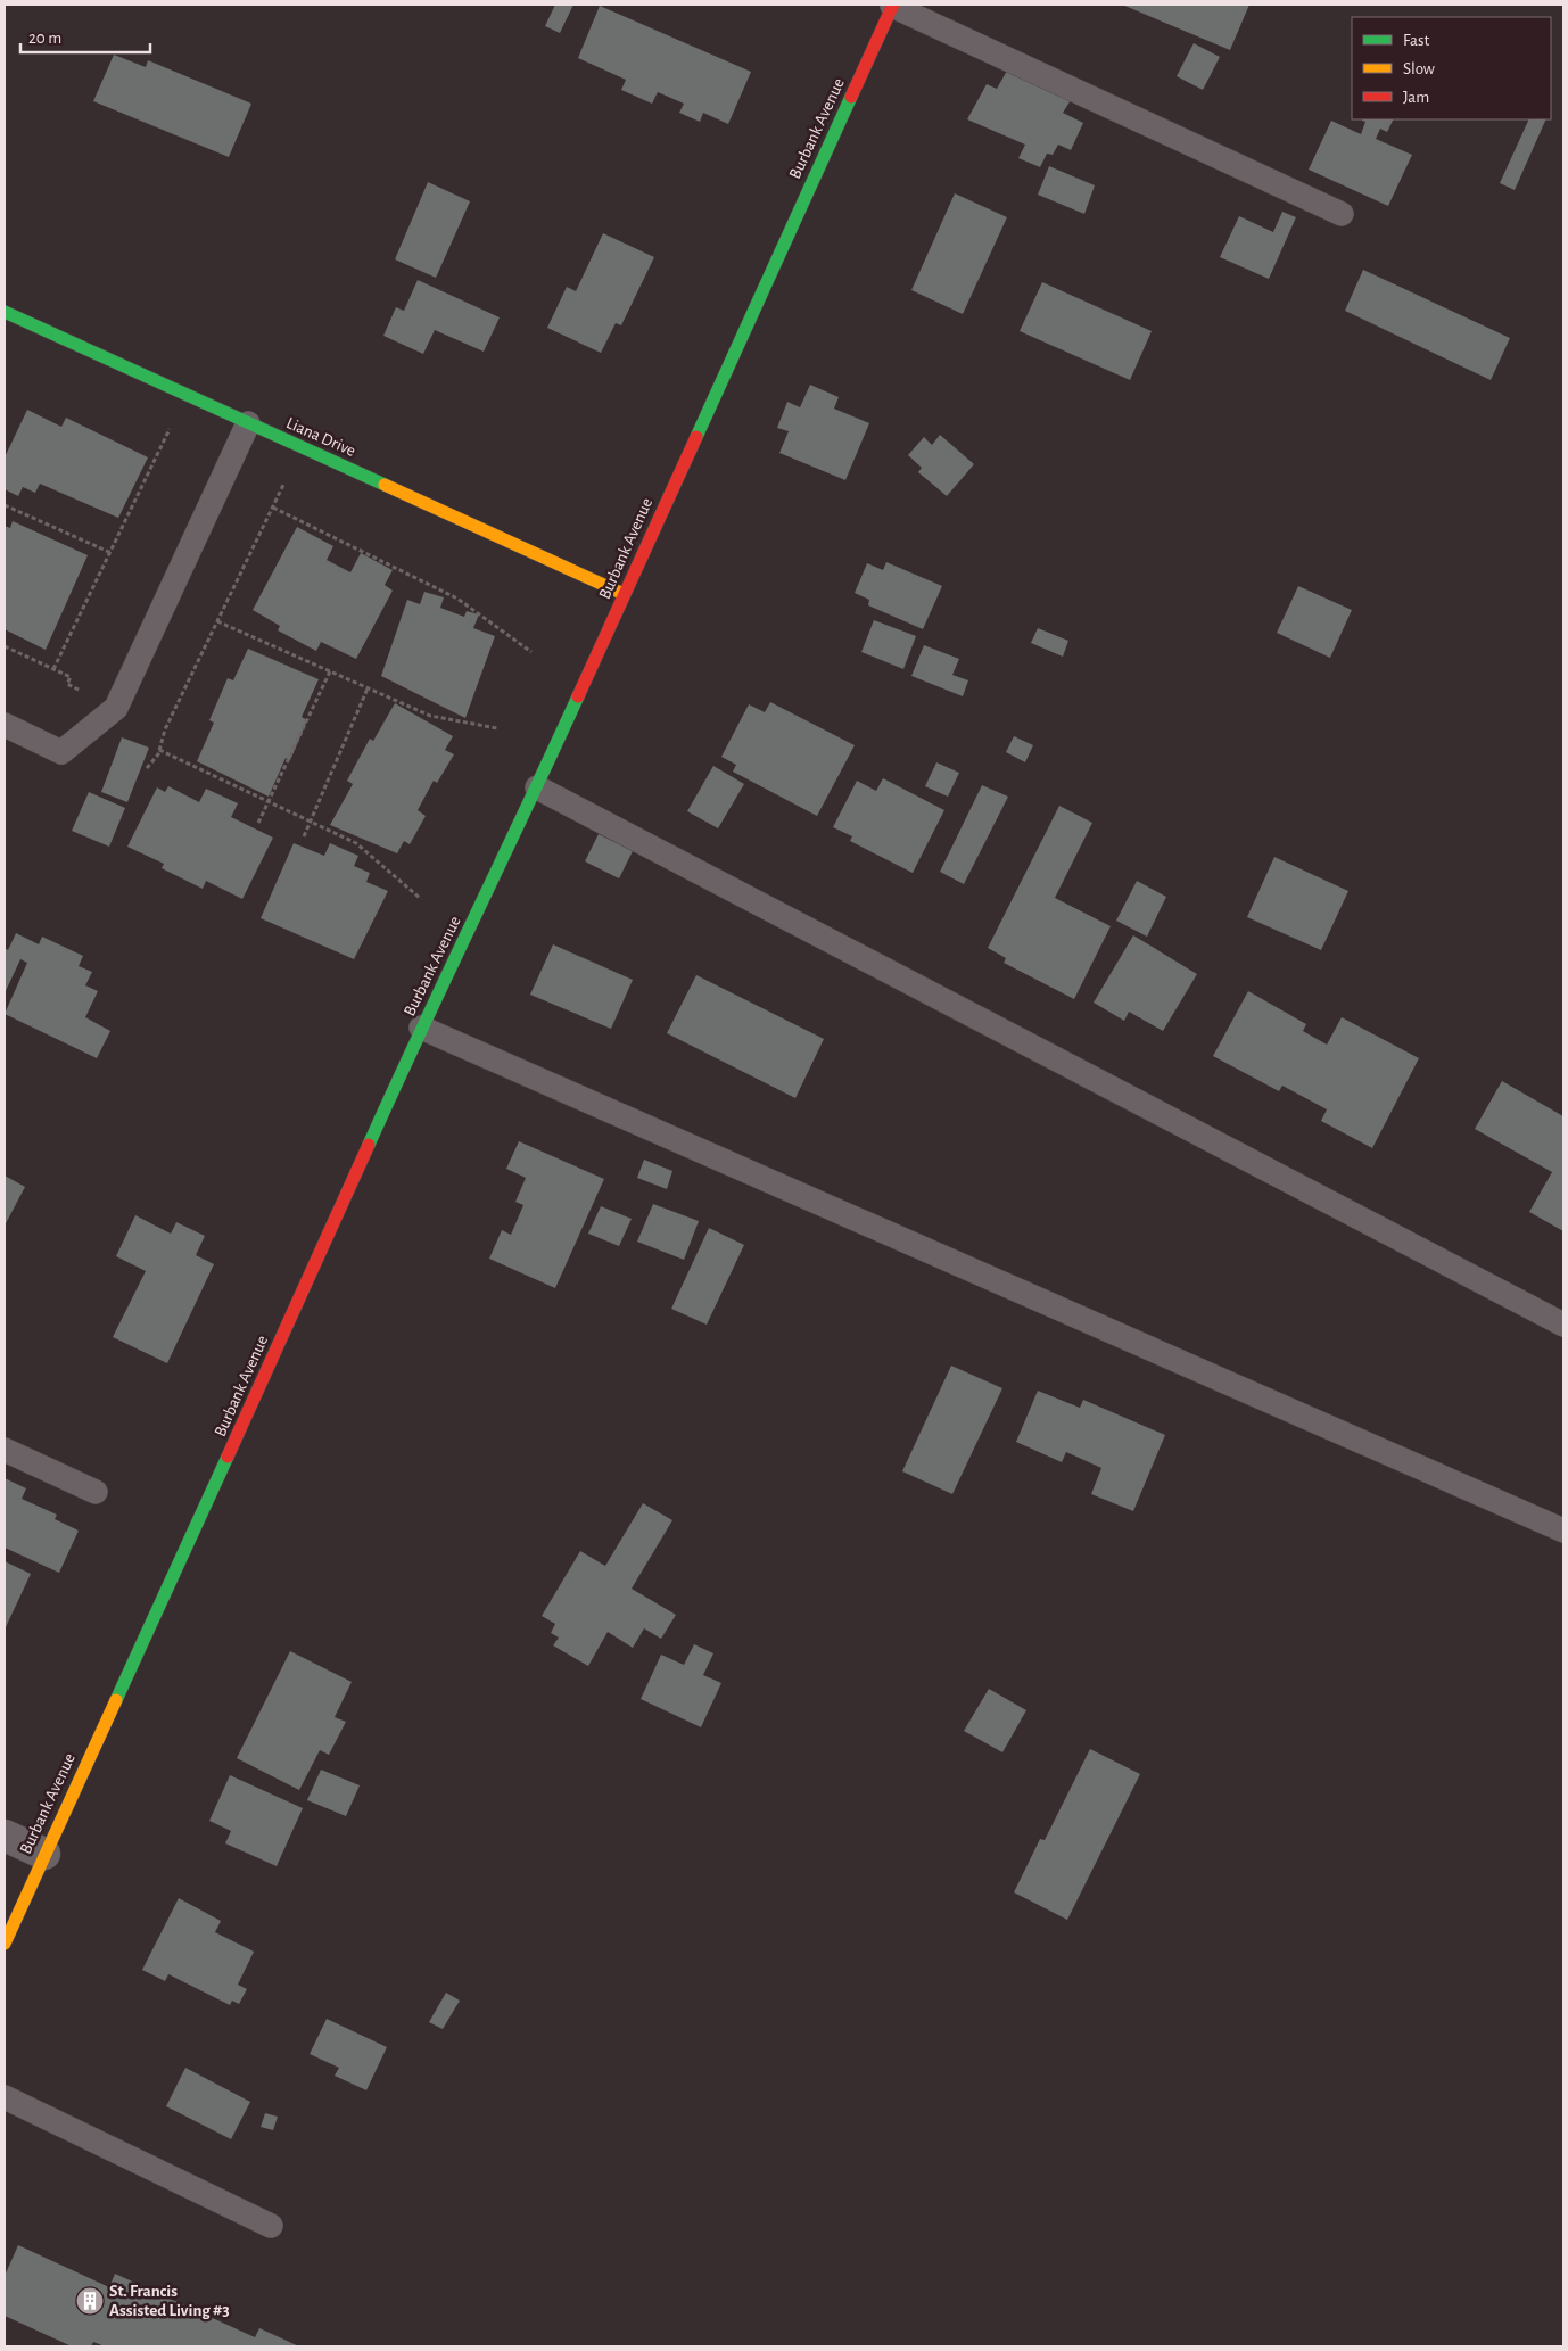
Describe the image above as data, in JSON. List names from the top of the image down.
{
  "streets": {
    "street": ["Burbank Avenue", "Liana Drive"]
  },
  "crossings": [
    ["Burbank Avenue", "Liana Drive"]
  ],
  "places": {
    "building": ["St. Francis Assisted Living #3"]
  },
  "legend": ["Fast", "Slow", "Jam"],
  "scale_bar": "20 m"
}
